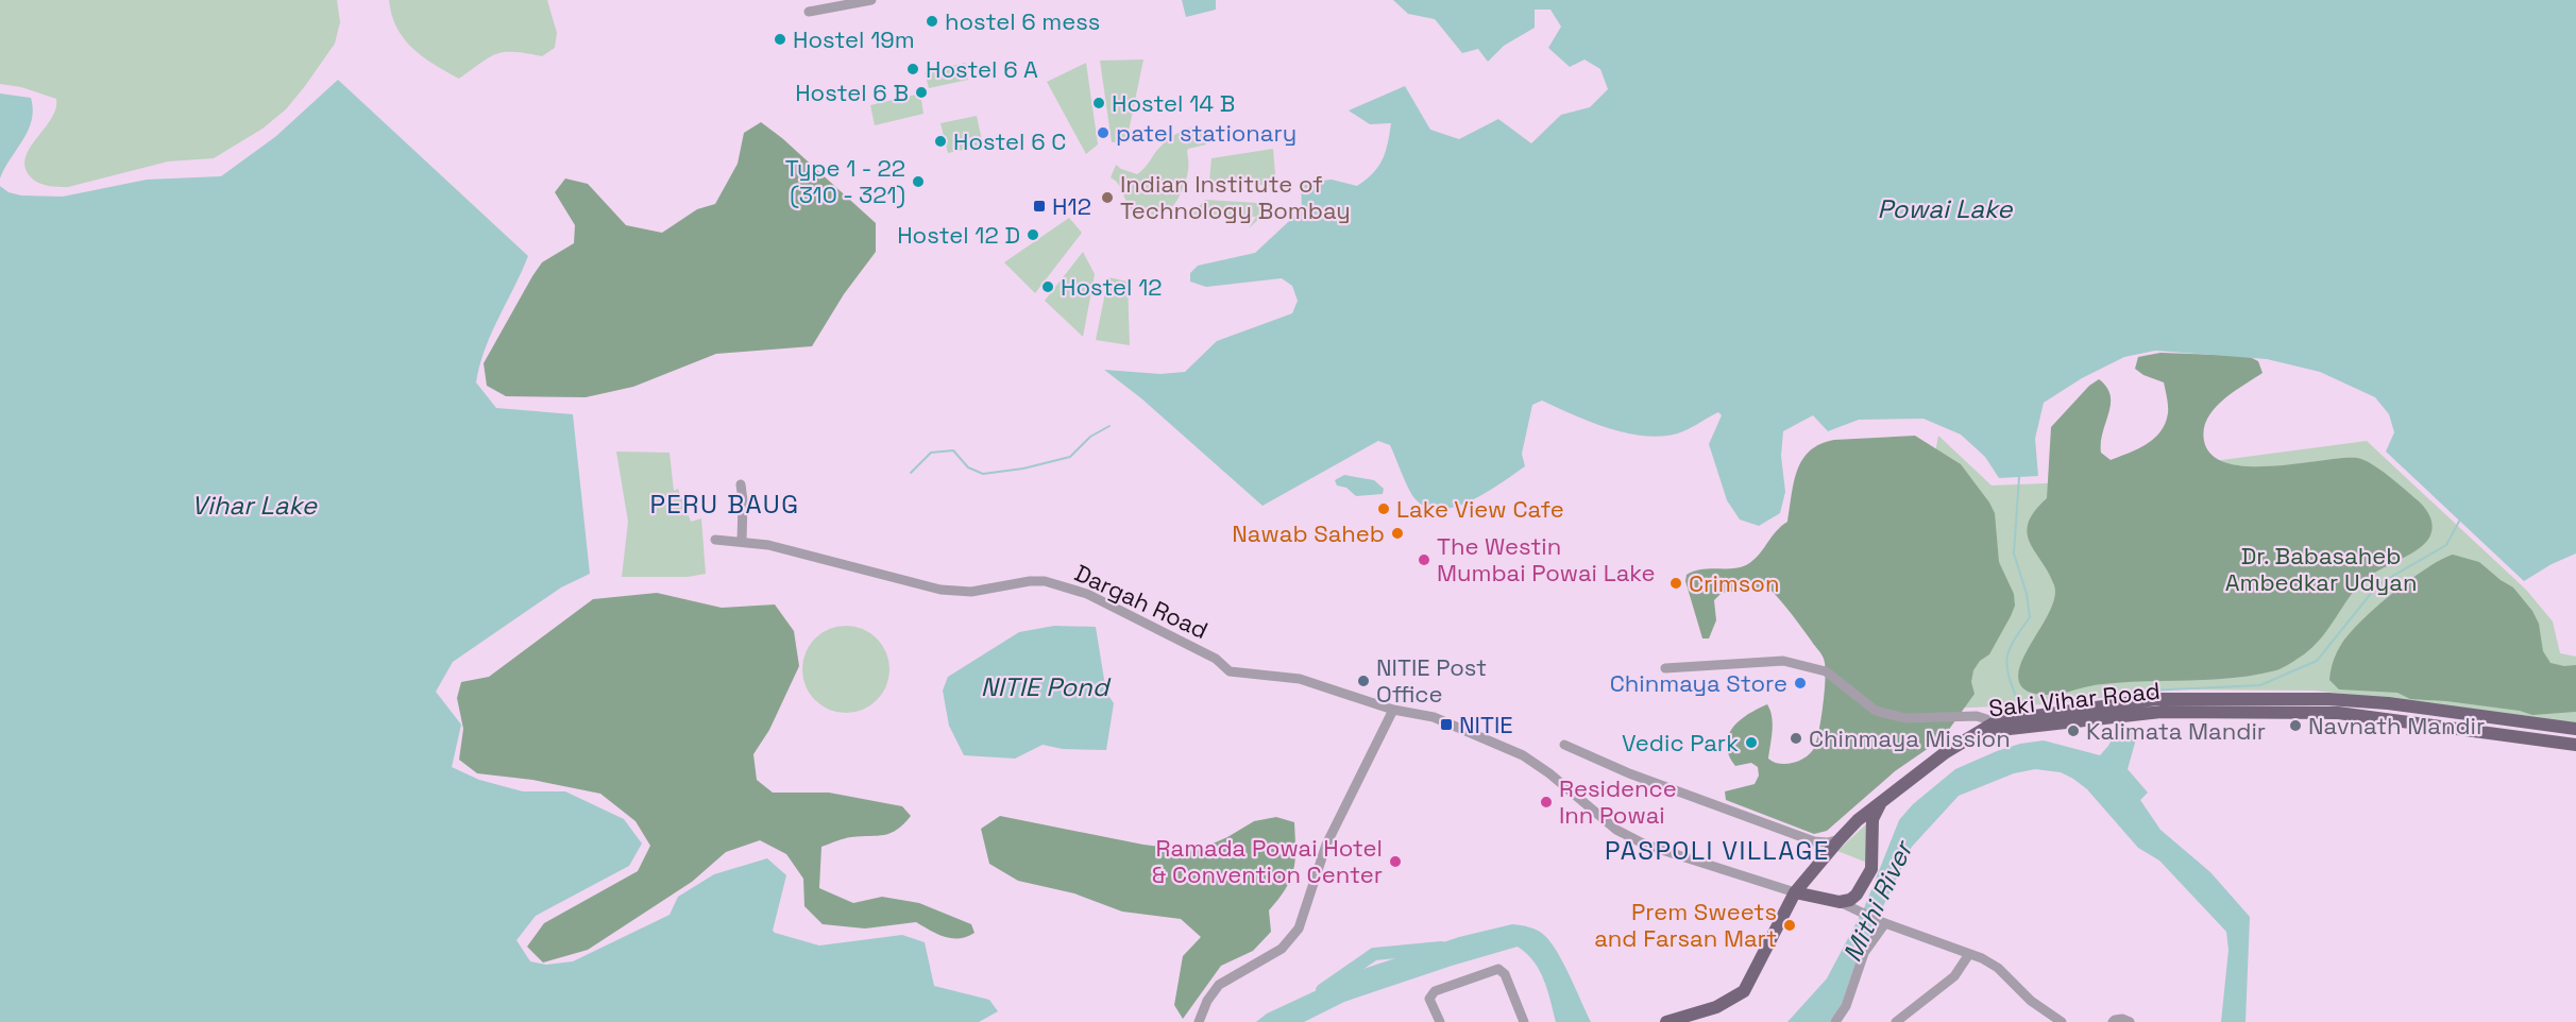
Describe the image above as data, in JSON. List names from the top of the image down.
{
  "streets": {
    "main road": ["Saki Vihar Road"],
    "street": ["Dargah Road"]
  },
  "districts": ["PERU BAUG", "PASPOLI VILLAGE"],
  "water": [
    "Powai Lake",
    "Vihar Lake",
    "NITIE Pond",
    "Mithi River"
  ],
  "parks": ["Dr. Babasaheb Ambedkar Udyan"],
  "places": {
    "other": [
      "hostel 6 mess",
      "Hostel 19m",
      "Hostel 6 A",
      "Hostel 6 B",
      "Hostel 14 B",
      "patel stationary",
      "Hostel 6 C",
      "Type 1 - 22 (310 - 321)",
      "Indian Institute of Technology Bombay",
      "Hostel 12 D",
      "Hostel 12",
      "Lake View Cafe",
      "Nawab Saheb",
      "The Westin Mumbai Powai Lake",
      "Crimson",
      "NITIE Post Office",
      "Chinmaya Store",
      "Navnath Mandir",
      "Kalimata Mandir",
      "Chinmaya Mission",
      "Vedic Park",
      "Residence Inn Powai",
      "Ramada Powai Hotel & Convention Center",
      "Prem Sweets and Farsan Mart"
    ],
    "transit": ["H12", "NITIE"]
  }
}
